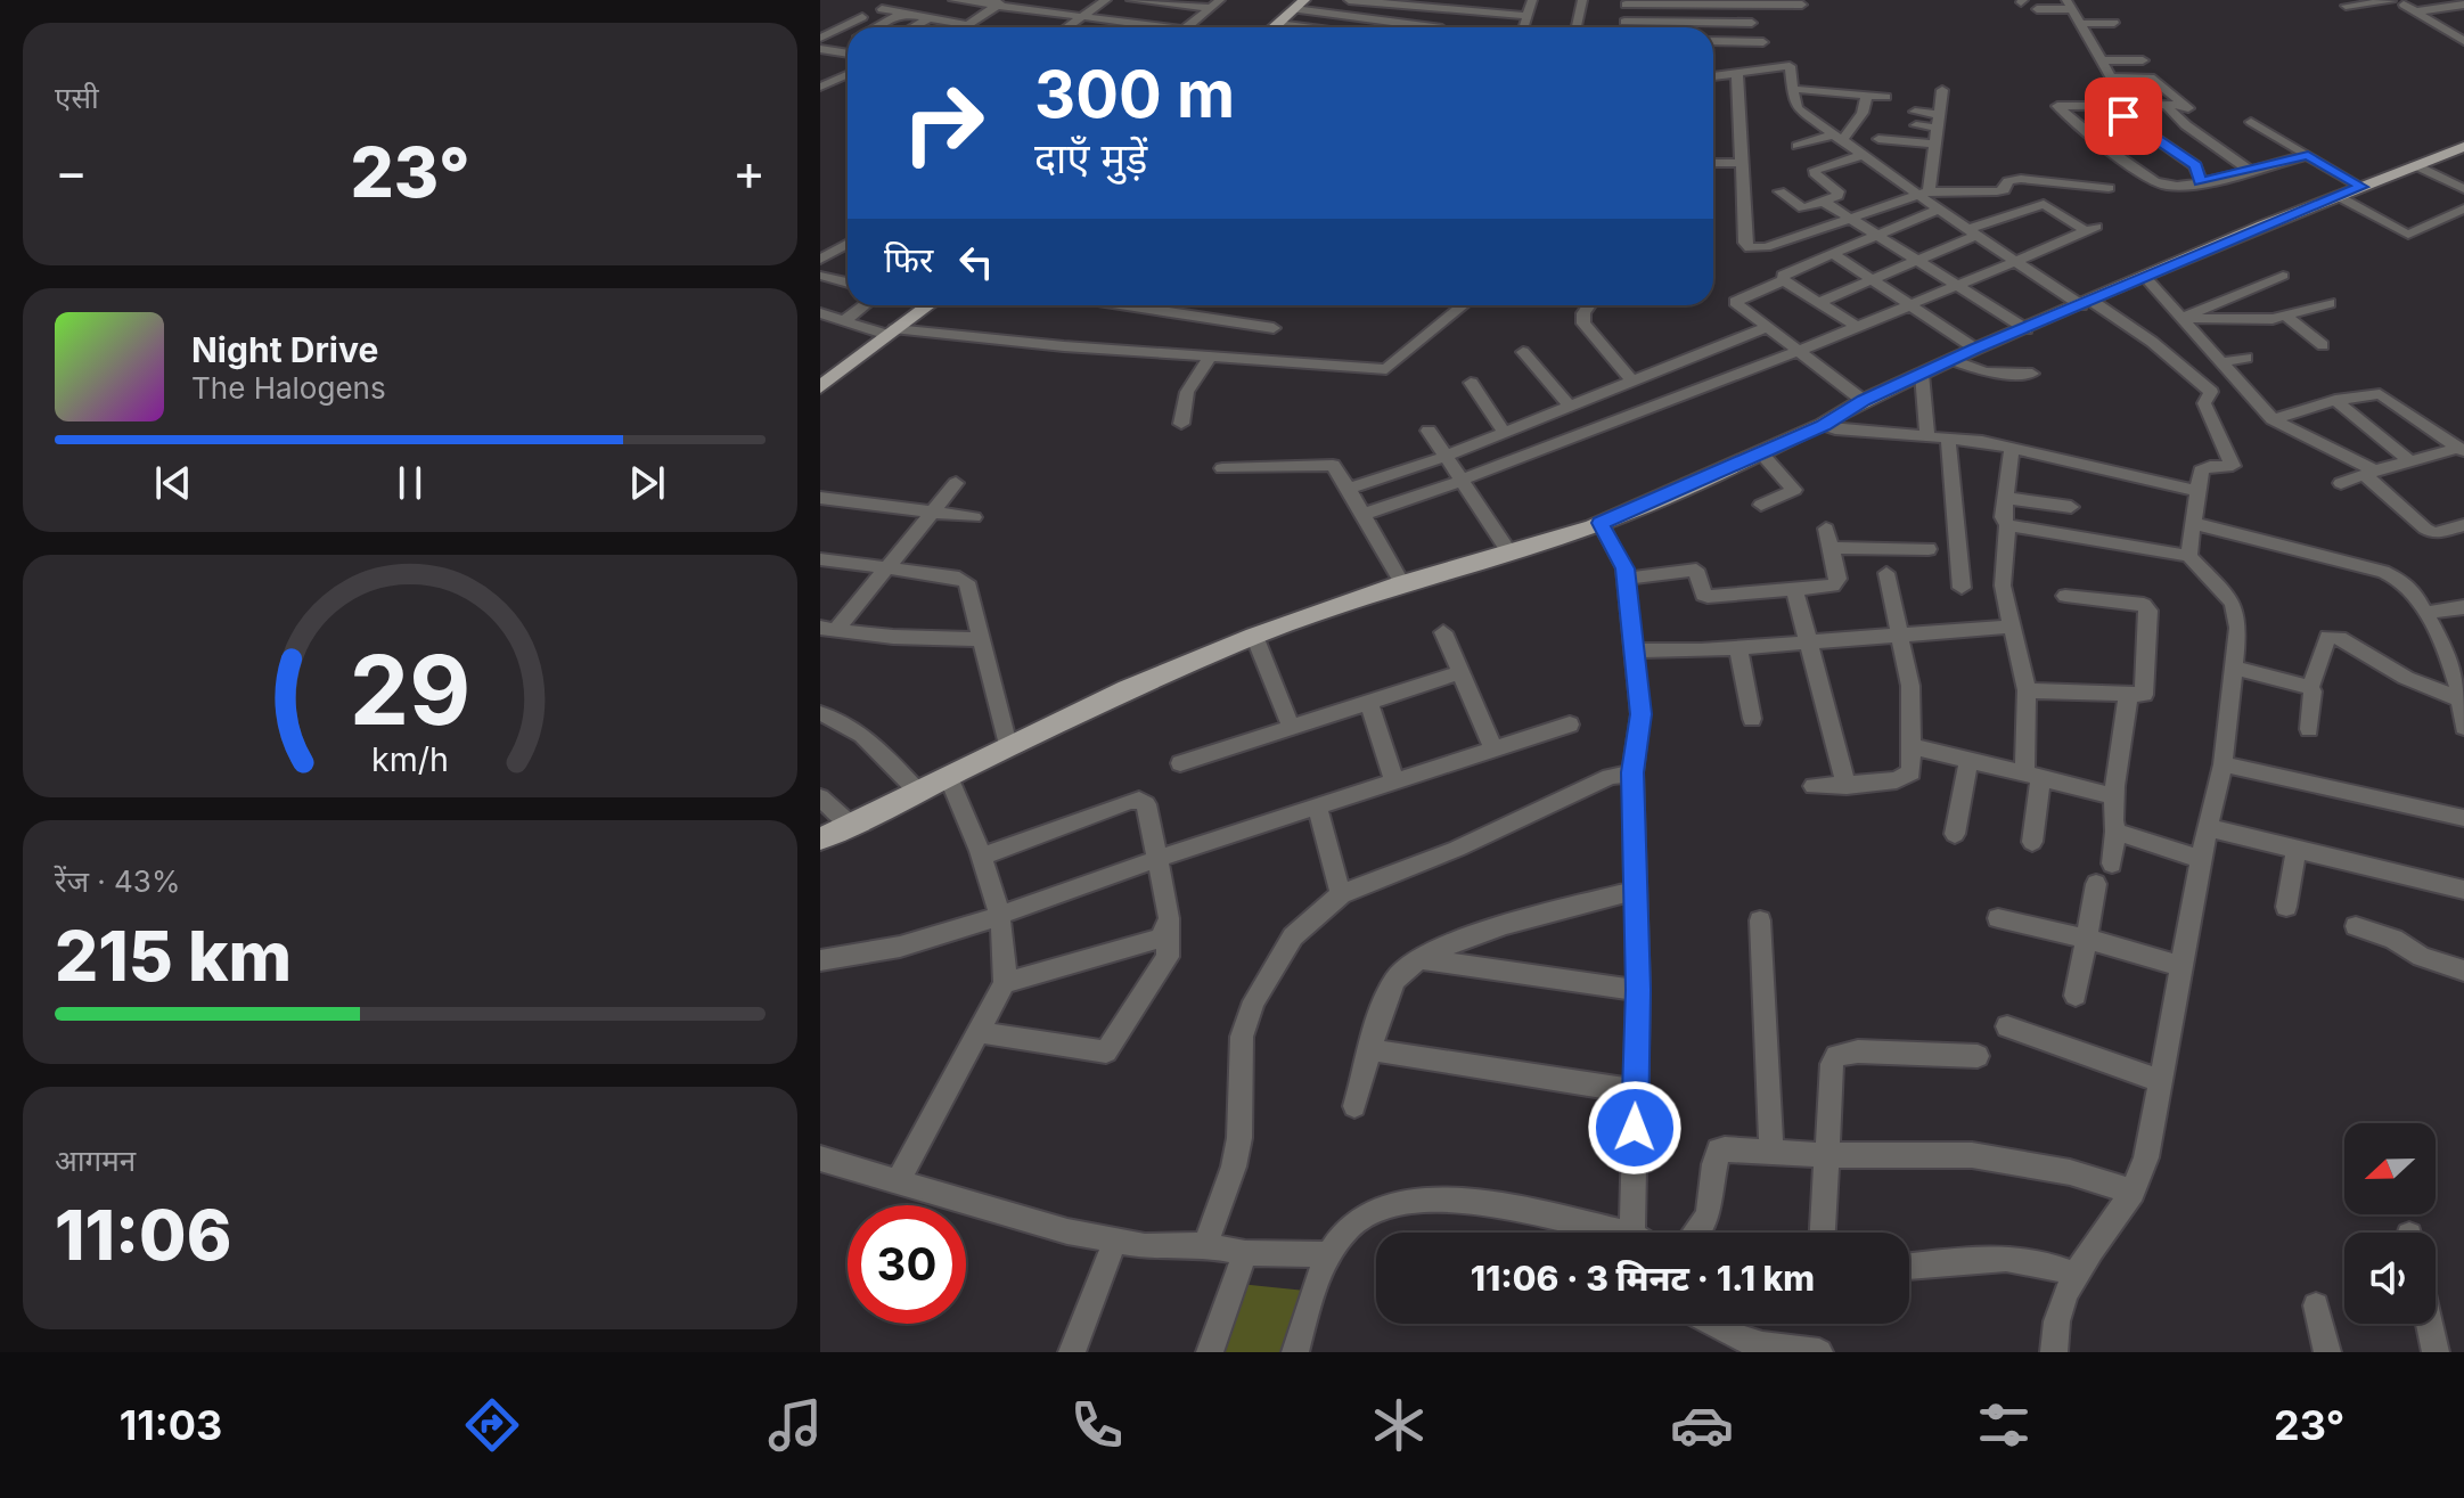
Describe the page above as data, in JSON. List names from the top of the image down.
{
  "north": "left",
  "page": {
    "tile": [
      "एसी",
      ["रेंज · 43%", "215 km"],
      ["आगमन", "11:06"]
    ],
    "turn": ["300 m", "दाएँ मुड़ें"],
    "heat": ["−", "23°", "+"],
    "then": "फिर",
    "song": ["Night Drive", "The Halogens"],
    "limit": "30",
    "trip": "11:06 · 3 मिनट · 1.1 km",
    "tabs": ["11:03", "23°"],
    "gauge": ["29", "km/h"]
  }
}
